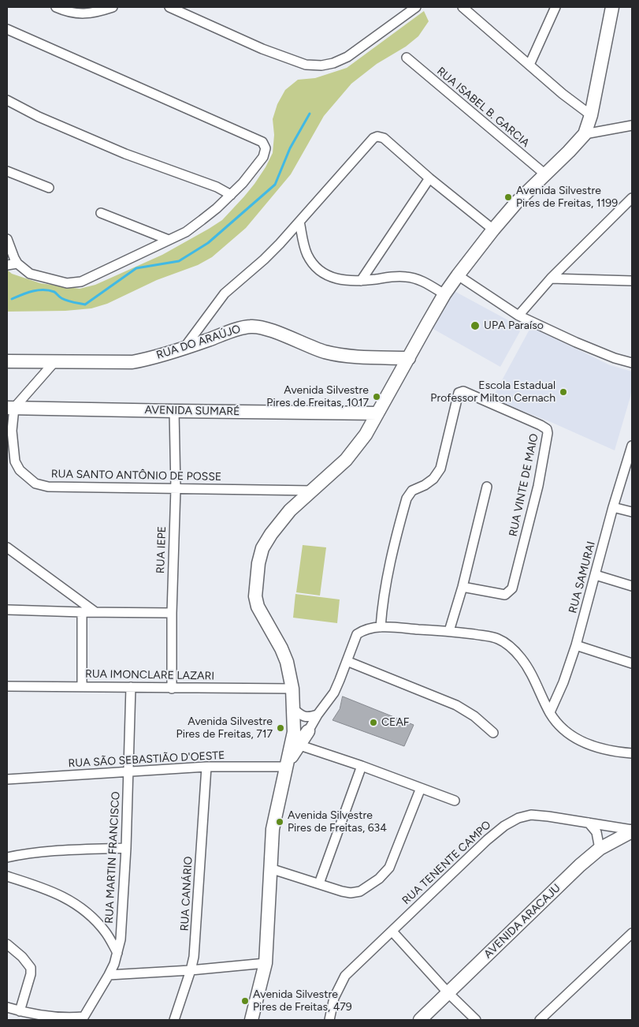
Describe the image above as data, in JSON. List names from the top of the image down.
{
  "streets": {
    "main road": ["RUA DO ARAÚJO", "AVENIDA SUMARÉ", "AVENIDA ARACAJU"],
    "street": [
      "RUA ISABEL B. GARCIA",
      "RUA SANTO ANTÔNIO DE POSSE",
      "RUA VINTE DE MAIO",
      "RUA IEPE",
      "RUA SAMURAI",
      "RUA IMONCLARE LAZARI",
      "RUA SÃO SEBASTIÃO D'OESTE",
      "RUA MARTIN FRANCISCO",
      "RUA TENENTE CAMPO",
      "RUA CANÁRIO"
    ]
  },
  "crossings": [
    ["AVENIDA SUMARÉ", "RUA SANTO ANTÔNIO DE POSSE"],
    ["AVENIDA SUMARÉ", "RUA IEPE"],
    ["RUA SANTO ANTÔNIO DE POSSE", "RUA IEPE"],
    ["RUA IEPE", "RUA IMONCLARE LAZARI"],
    ["RUA IMONCLARE LAZARI", "RUA MARTIN FRANCISCO"],
    ["RUA SÃO SEBASTIÃO D'OESTE", "RUA MARTIN FRANCISCO"],
    ["RUA SÃO SEBASTIÃO D'OESTE", "RUA CANÁRIO"],
    ["RUA TENENTE CAMPO", "AVENIDA ARACAJU"]
  ],
  "places": [
    "Avenida Silvestre Pires de Freitas, 1199",
    "UPA Paraíso",
    "Escola Estadual Professor Milton Cernach",
    "Avenida Silvestre Pires de Freitas, 1017",
    "CEAF",
    "Avenida Silvestre Pires de Freitas, 717",
    "Avenida Silvestre Pires de Freitas, 634",
    "Avenida Silvestre Pires de Freitas, 479"
  ]
}
